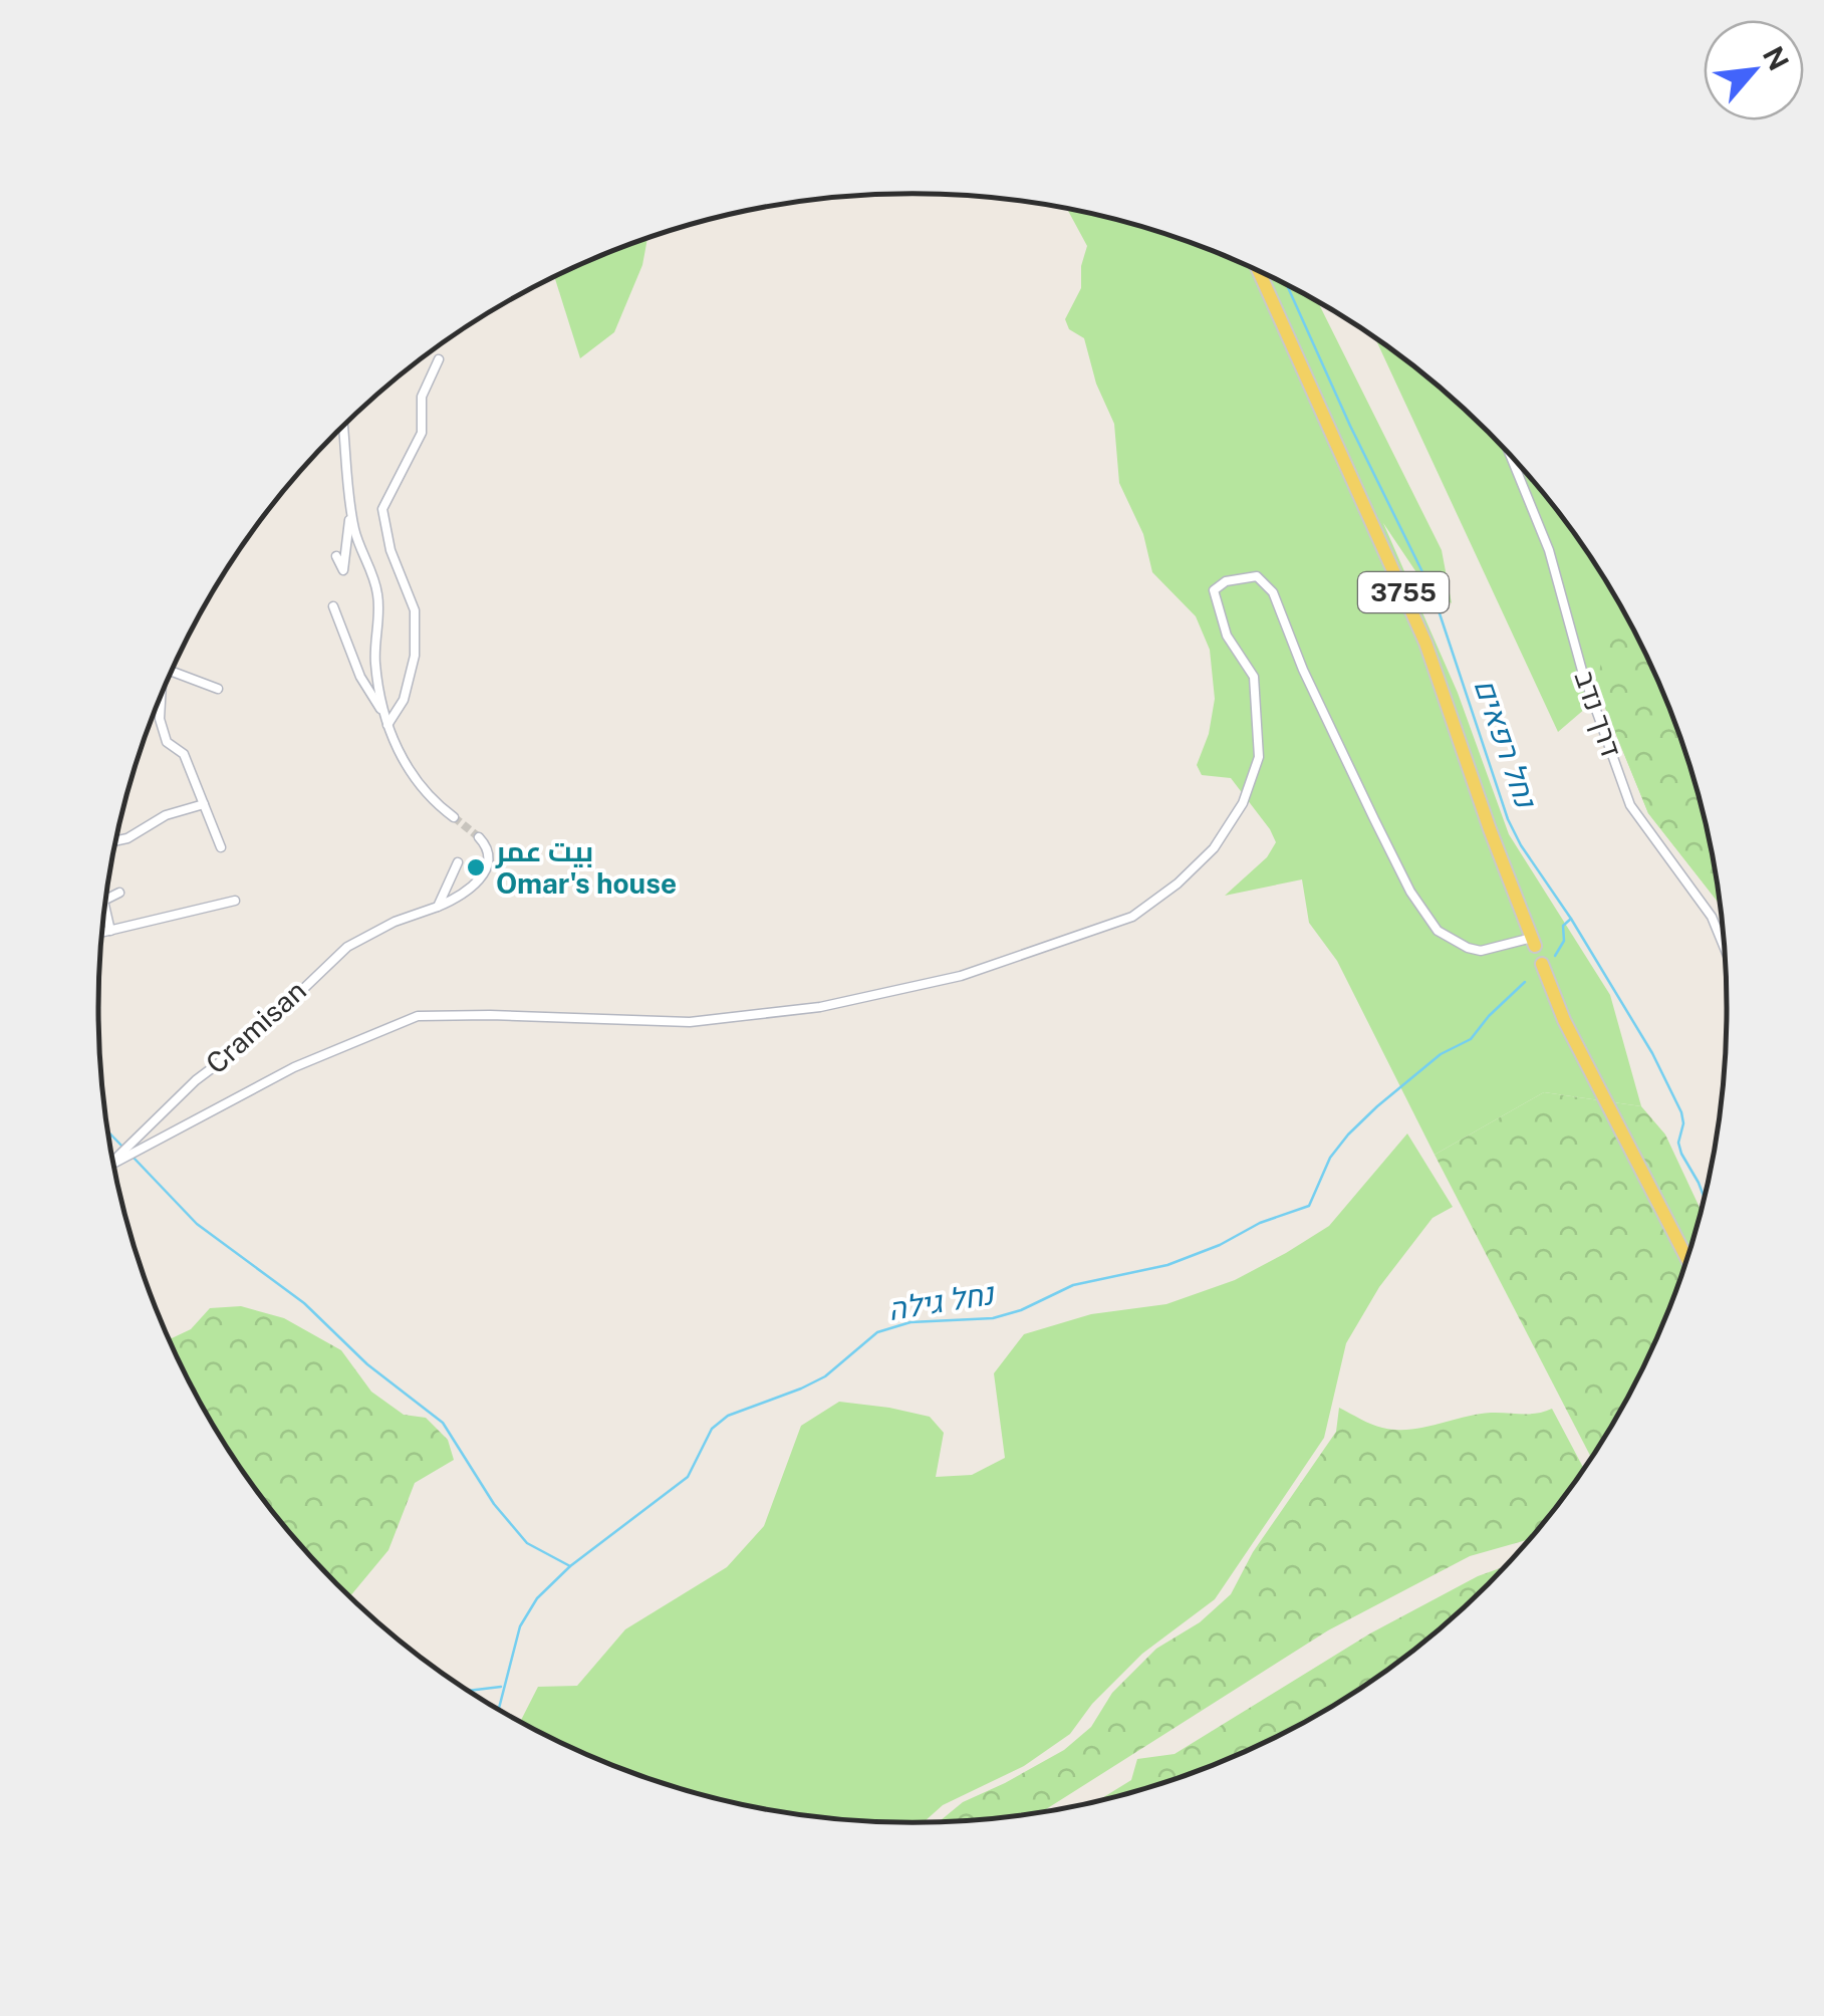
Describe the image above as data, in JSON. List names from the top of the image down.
{
  "streets": {
    "main road": ["3755"],
    "street": ["דרך נדב", "Cramisan"]
  },
  "water": ["נחל רפאים", "נחל גילה"],
  "places": ["بيت عمر Omar's house"],
  "north": "top right"
}
